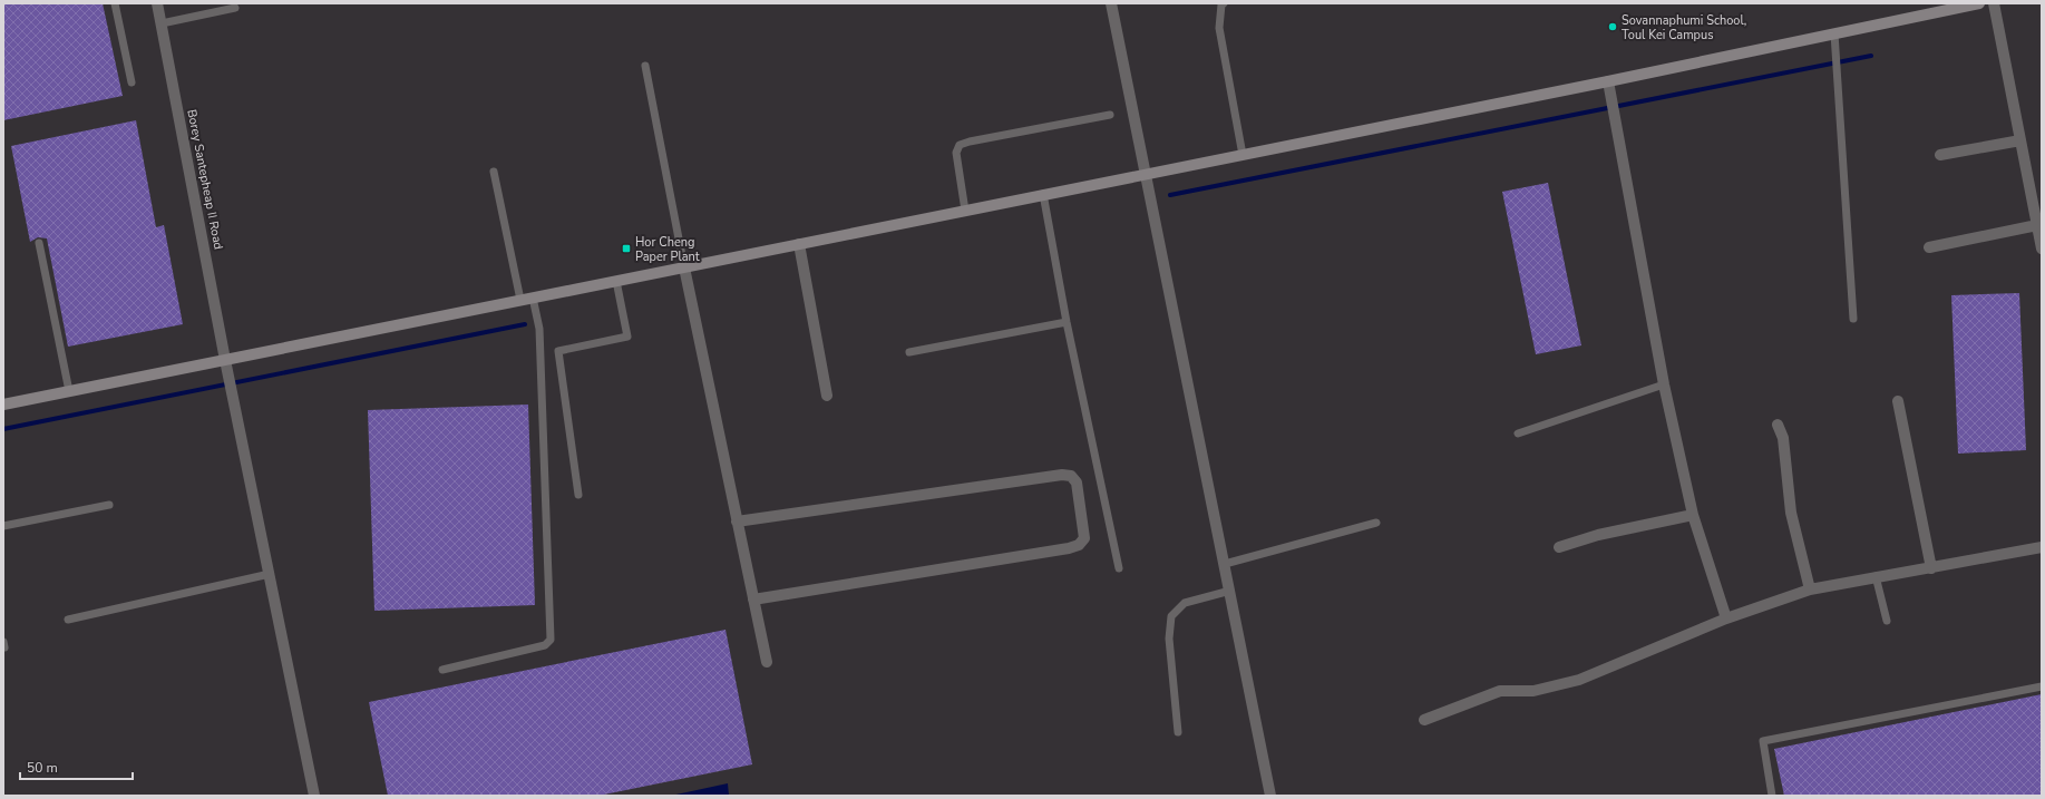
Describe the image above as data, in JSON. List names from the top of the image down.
{
  "streets": {
    "street": ["Borey Santepheap II Road"]
  },
  "places": {
    "other": ["Sovannaphumi School, Toul Kei Campus"],
    "transit": ["Hor Cheng Paper Plant"]
  },
  "scale_bar": "50 m"
}
